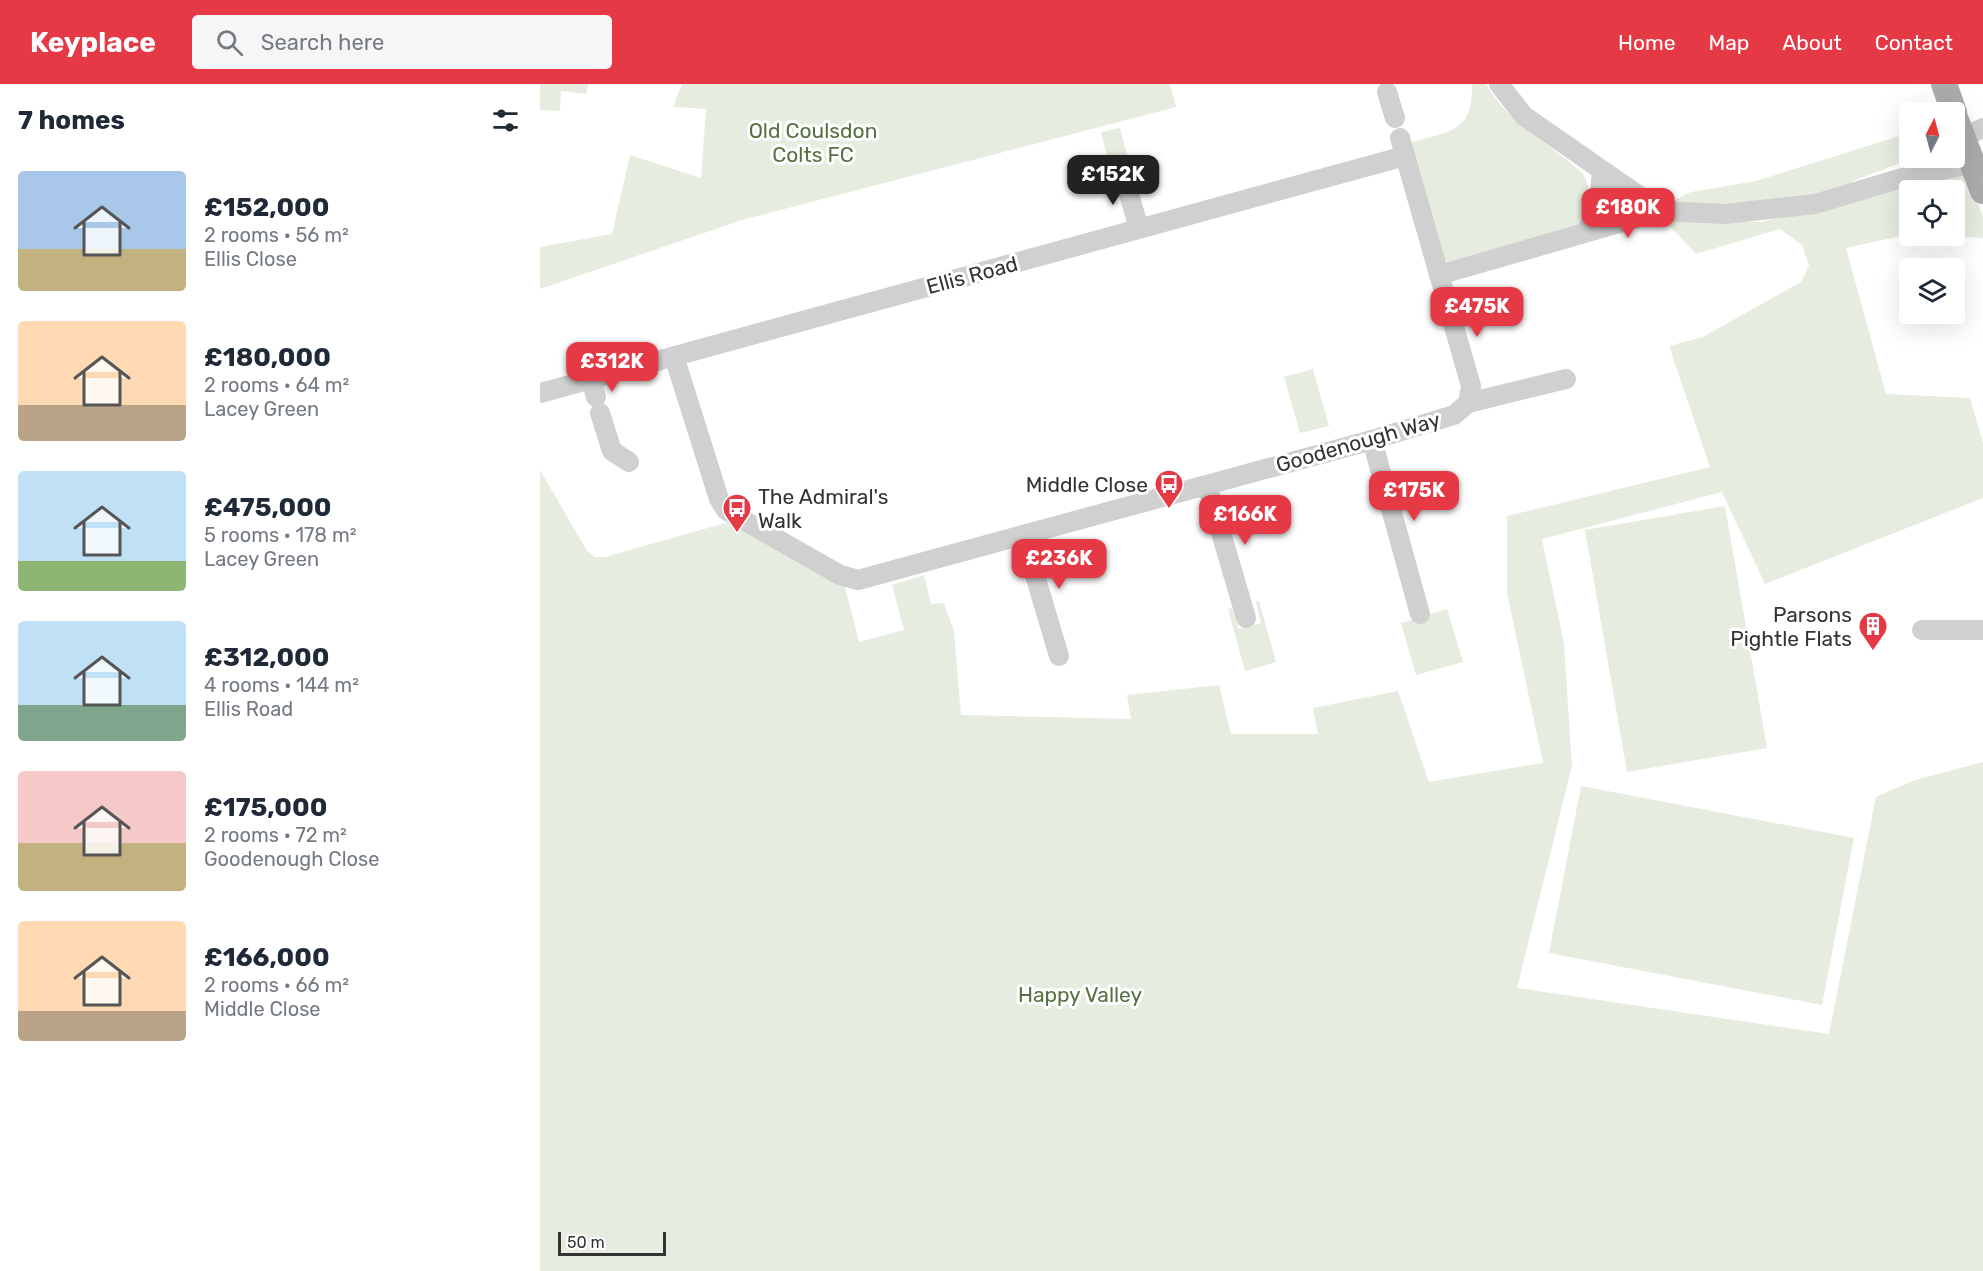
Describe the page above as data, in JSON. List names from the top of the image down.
{
  "streets": {
    "street": ["Ellis Road", "Goodenough Way"]
  },
  "crossings": [
    ["Ellis Road", "Goodenough Way"]
  ],
  "parks": ["Old Coulsdon Colts FC", "Happy Valley"],
  "places": {
    "bus stop": ["Middle Close", "The Admiral's Walk"],
    "building": ["Parsons Pightle Flats"]
  },
  "scale_bar": "50 m",
  "north": "top",
  "page": {
    "header": "Keyplace",
    "search": "Search here",
    "nav": [
      "Home",
      "Map",
      "About",
      "Contact"
    ],
    "heading": "7 homes",
    "price": [
      "£152K",
      "£180K",
      "£475K",
      "£312K",
      "£175K",
      "£166K",
      "£236K"
    ],
    "list": [
      {
        "name": "£152,000",
        "note": "2 rooms · 56 m² · Ellis Close"
      },
      {
        "name": "£180,000",
        "note": "2 rooms · 64 m² · Lacey Green"
      },
      {
        "name": "£475,000",
        "note": "5 rooms · 178 m² · Lacey Green"
      },
      {
        "name": "£312,000",
        "note": "4 rooms · 144 m² · Ellis Road"
      },
      {
        "name": "£175,000",
        "note": "2 rooms · 72 m² · Goodenough Close"
      },
      {
        "name": "£166,000",
        "note": "2 rooms · 66 m² · Middle Close"
      }
    ],
    "scale": "50 m"
  }
}
